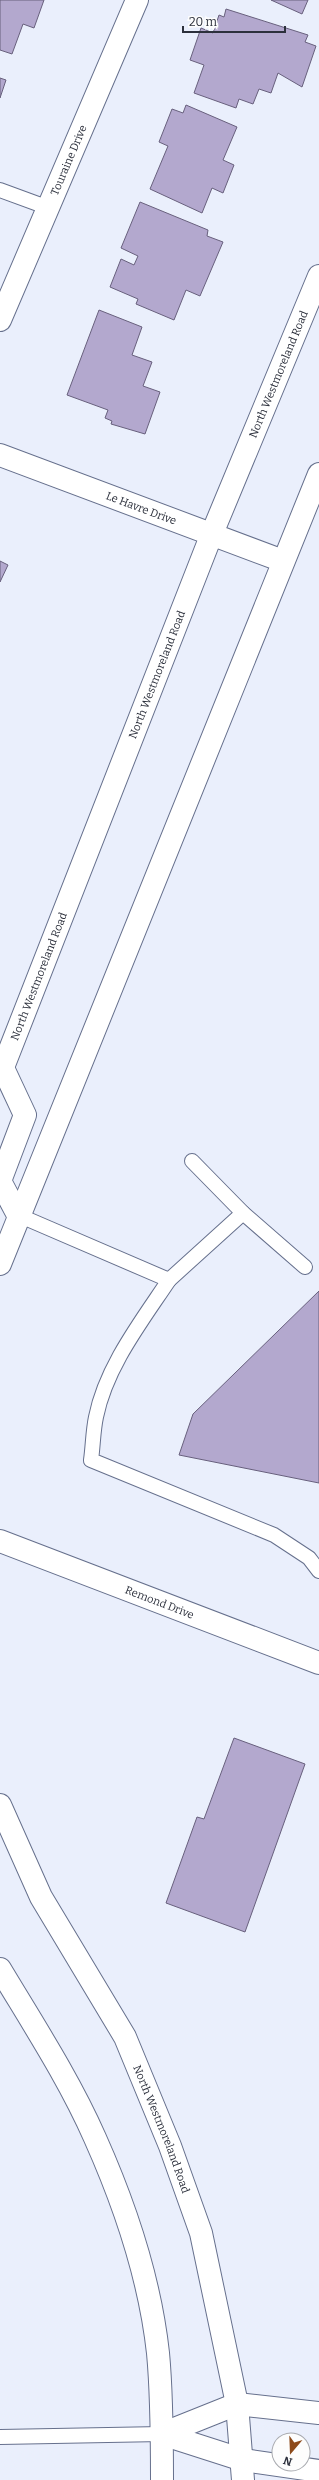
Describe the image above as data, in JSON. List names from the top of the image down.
{
  "streets": {
    "main road": [
      "Touraine Drive",
      "North Westmoreland Road",
      "Le Havre Drive",
      "Remond Drive"
    ]
  },
  "crossings": [
    ["North Westmoreland Road", "Le Havre Drive"]
  ],
  "scale_bar": "20 m",
  "north": "bottom"
}
